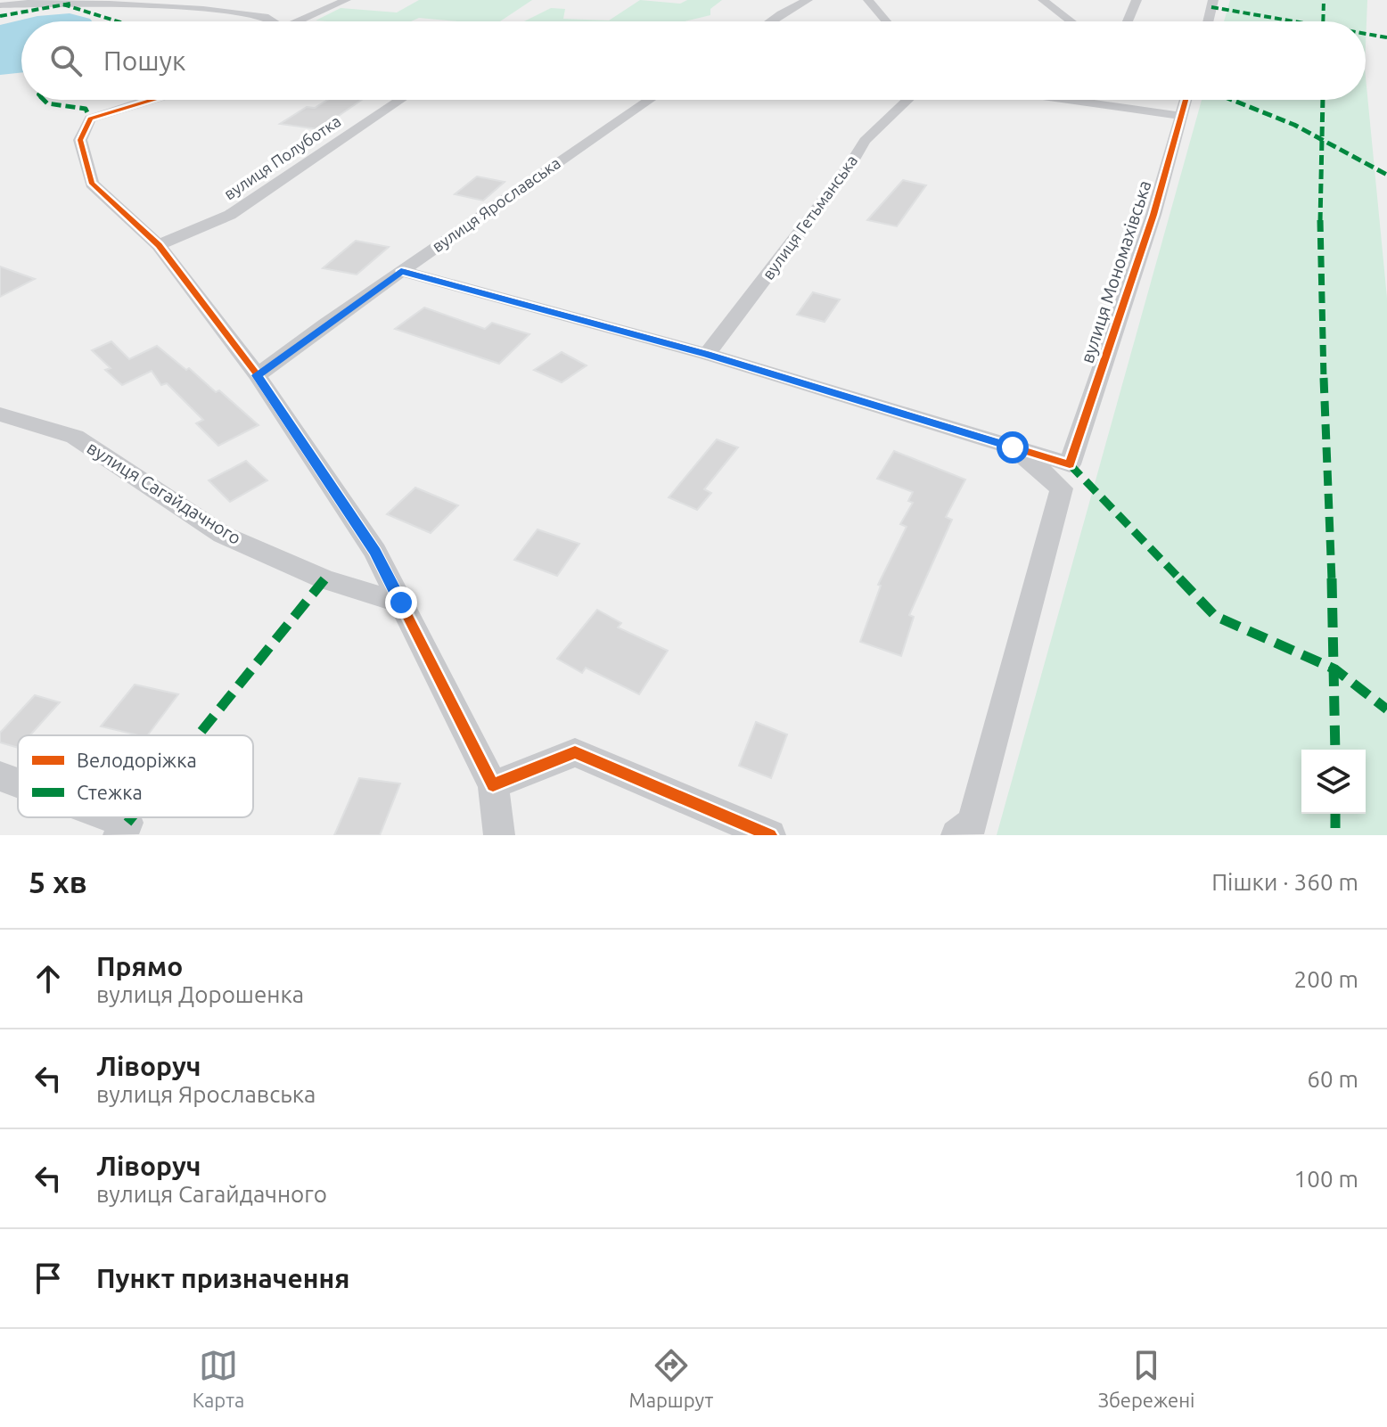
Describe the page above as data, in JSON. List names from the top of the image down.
{
  "streets": {
    "street": [
      "вулиця Полуботка",
      "вулиця Ярославська",
      "вулиця Гетьманська",
      "вулиця Мономахівська",
      "вулиця Сагайдачного"
    ]
  },
  "legend": ["Велодоріжка", "Стежка"],
  "page": {
    "search": "Пошук",
    "heading": ["5 хв", "Пішки · 360 m"],
    "list": [
      ["Прямо", "вулиця Дорошенка", "200 m"],
      ["Ліворуч", "вулиця Ярославська", "60 m"],
      ["Ліворуч", "вулиця Сагайдачного", "100 m"],
      "Пункт призначення"
    ],
    "nav": ["Карта", "Маршрут", "Збережені"]
  }
}
